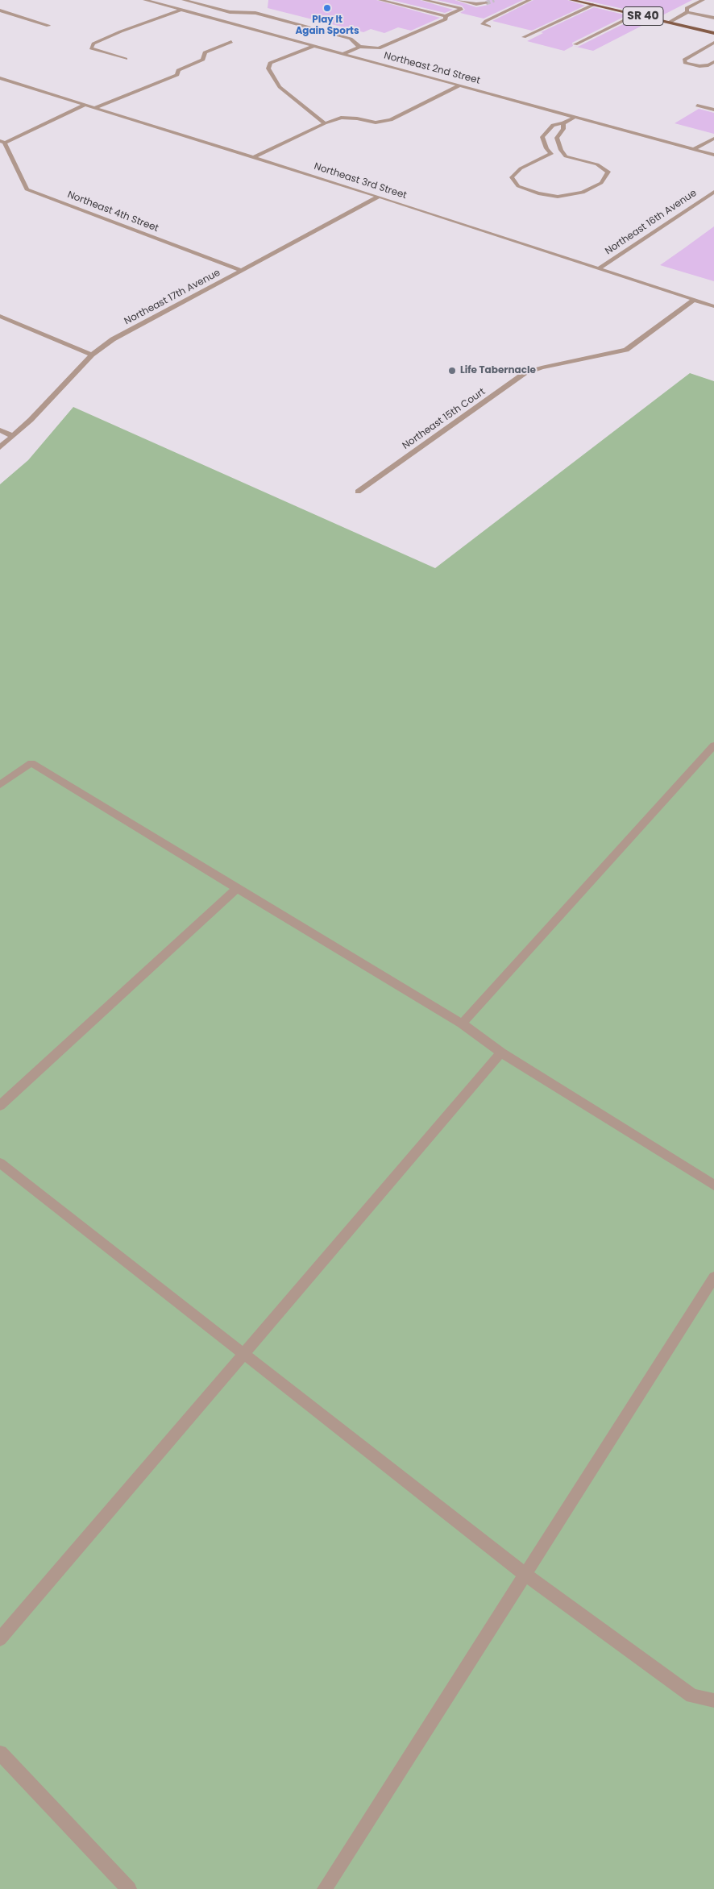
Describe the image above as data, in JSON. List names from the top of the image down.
{
  "streets": {
    "main road": ["SR 40"],
    "street": [
      "Northeast 2nd Street",
      "Northeast 3rd Street",
      "Northeast 4th Street",
      "Northeast 16th Avenue",
      "Northeast 17th Avenue",
      "Northeast 15th Court"
    ]
  },
  "crossings": [
    ["Northeast 3rd Street", "Northeast 16th Avenue"],
    ["Northeast 3rd Street", "Northeast 17th Avenue"],
    ["Northeast 3rd Street", "Northeast 15th Court"],
    ["Northeast 4th Street", "Northeast 17th Avenue"]
  ],
  "places": ["Play It Again Sports", "Life Tabernacle"]
}
